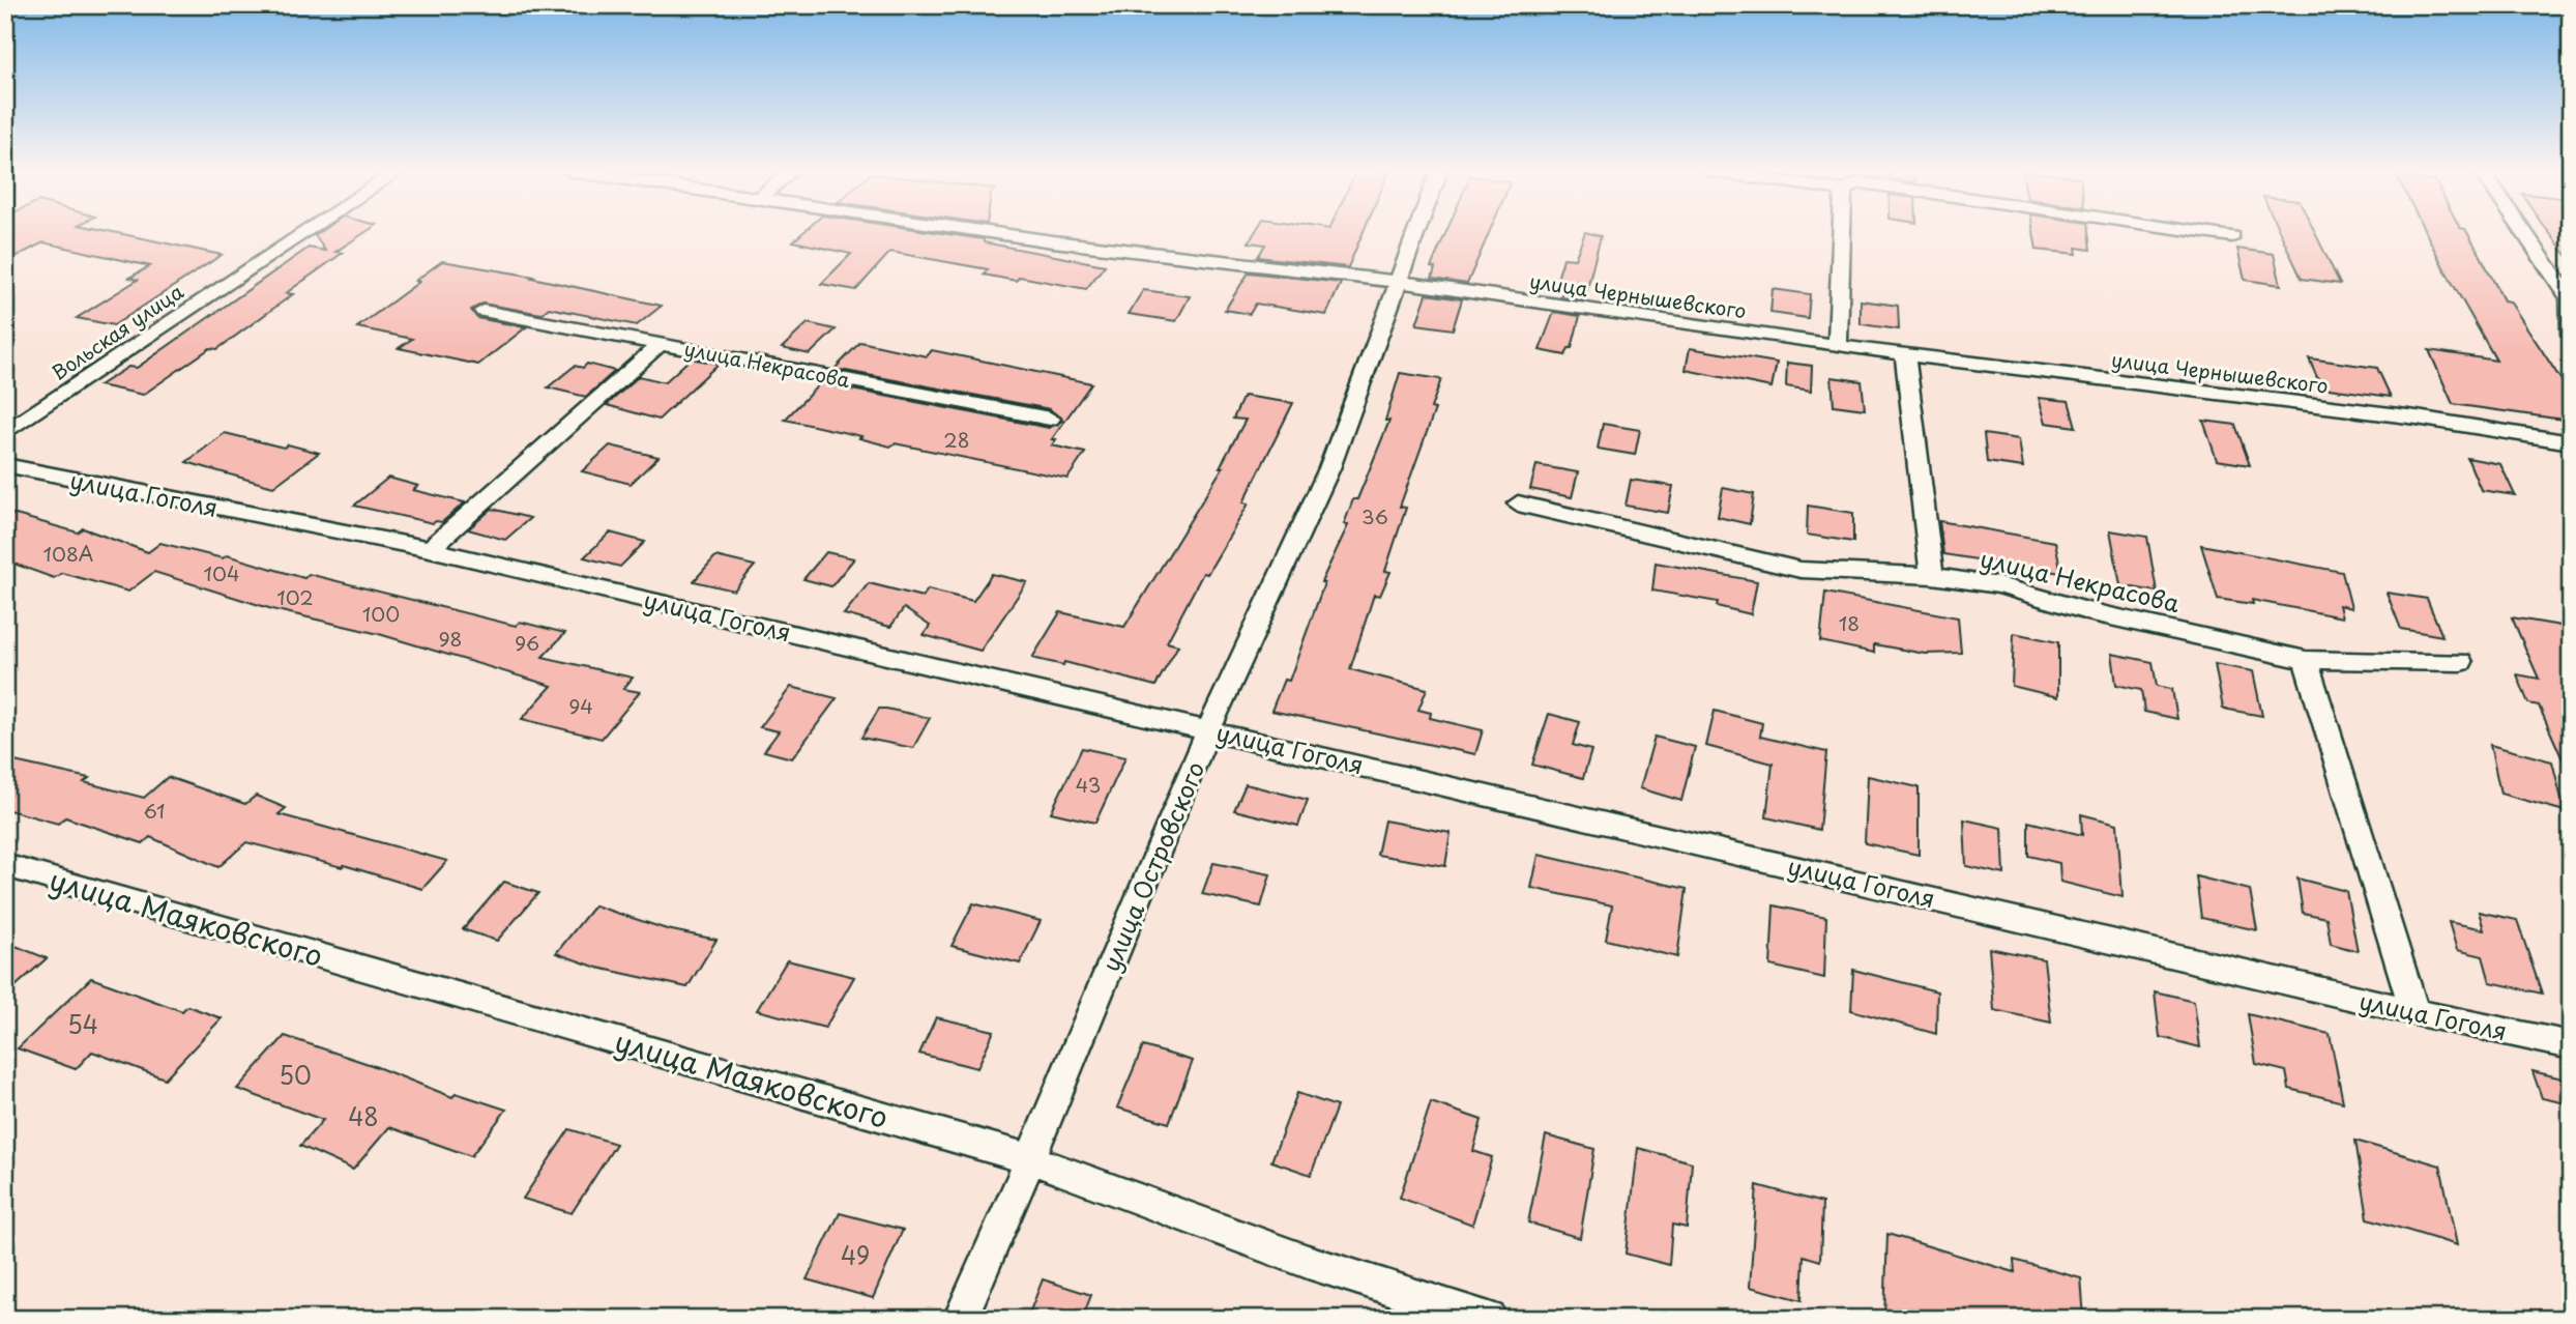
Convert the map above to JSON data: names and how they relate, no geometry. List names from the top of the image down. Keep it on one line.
{"streets":{"street":["улица Чернышевского","Вольская улица","улица Некрасова","улица Гоголя","улица Островского","улица Маяковского"]},"crossings":[["улица Чернышевского","улица Островского"],["улица Гоголя","улица Островского"],["улица Островского","улица Маяковского"]],"house_numbers":["28","36","108А","104","102","100","18","98","96","94","43","61","54","50","48","49"]}
